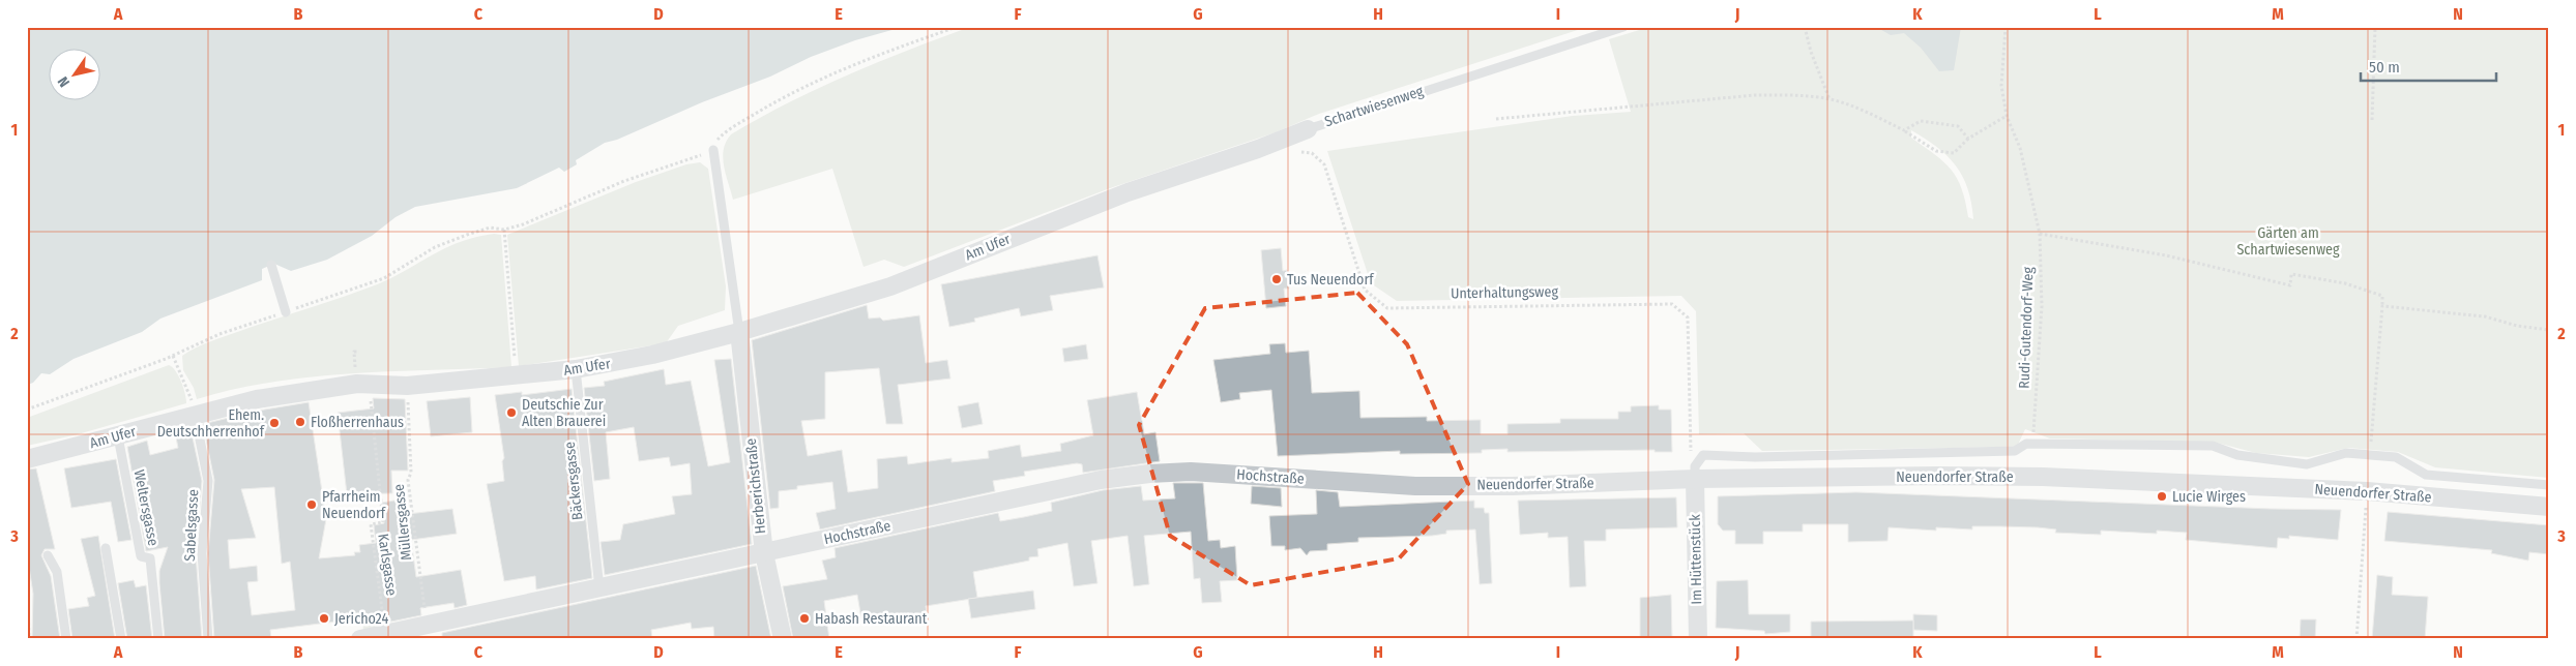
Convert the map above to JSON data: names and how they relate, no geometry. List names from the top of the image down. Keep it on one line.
{"streets":{"street":["Schartwiesenweg","Am Ufer","Hochstraße","Neuendorfer Straße","Herberichstraße","Im Hüttenstück"],"lane":["Bäckersgasse","Weltersgasse","Sabelsgasse"],"path":["Unterhaltungsweg","Rudi-Gutendorf-Weg","Müllersgasse","Karlsgasse"]},"crossings":[["Schartwiesenweg","Am Ufer"],["Am Ufer","Bäckersgasse"],["Am Ufer","Herberichstraße"],["Am Ufer","Weltersgasse"],["Am Ufer","Müllersgasse"],["Am Ufer","Sabelsgasse"],["Am Ufer","Karlsgasse"],["Unterhaltungsweg","Neuendorfer Straße"],["Unterhaltungsweg","Im Hüttenstück"],["Hochstraße","Neuendorfer Straße"],["Hochstraße","Bäckersgasse"],["Hochstraße","Herberichstraße"],["Hochstraße","Müllersgasse"],["Hochstraße","Karlsgasse"],["Neuendorfer Straße","Im Hüttenstück"]],"parks":["Gärten am Schartwiesenweg"],"places":["Tus Neuendorf","Deutschie Zur Alten Brauerei","Floßherrenhaus","Ehem. Deutschherrenhof","Lucie Wirges","Pfarrheim Neuendorf","Jericho24","Habash Restaurant"],"scale_bar":"50 m","north":"bottom left","grid":{"columns":["A","B","C","D","E","F","G","H","I","J","K","L","M","N"],"rows":["1","2","3"]}}
